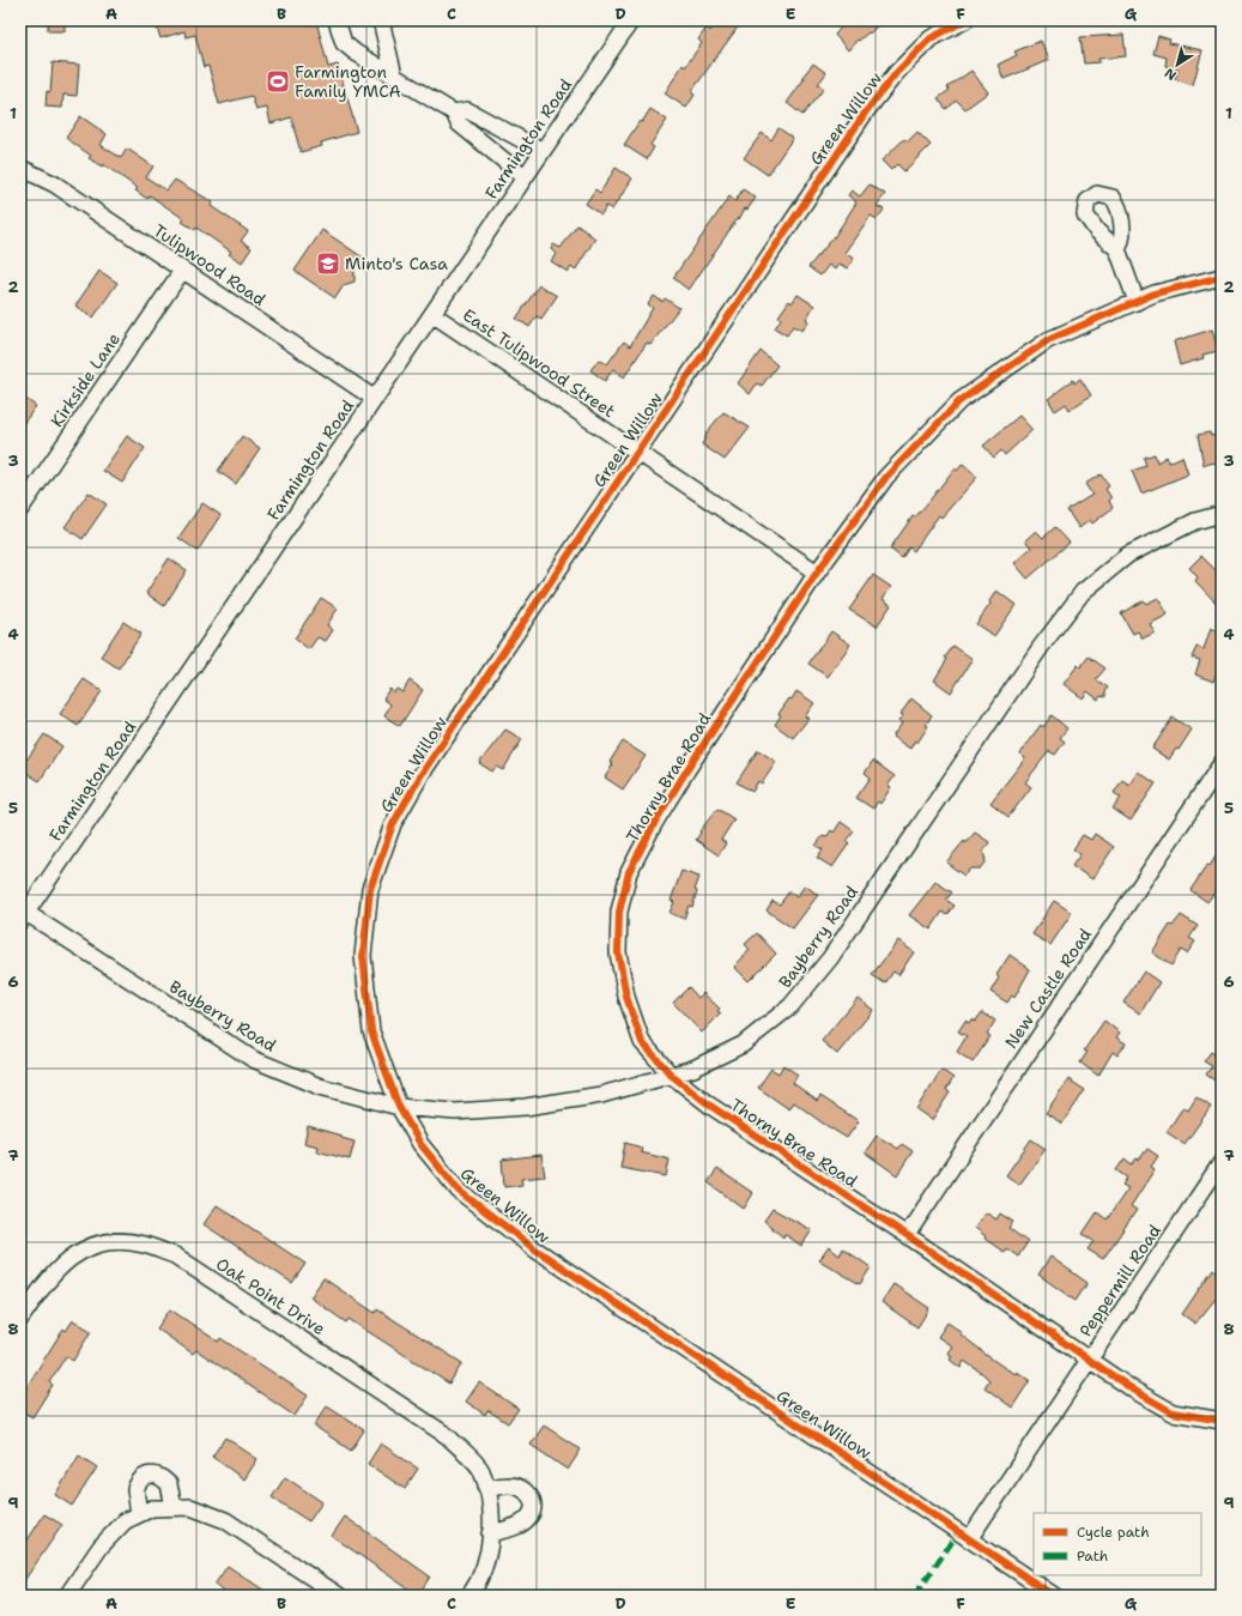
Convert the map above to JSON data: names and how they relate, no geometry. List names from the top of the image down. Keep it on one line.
{"streets":{"street":["Green Willow","Farmington Road","Tulipwood Road","East Tulipwood Street","Kirkside Lane","Thorny Brae Road","Bayberry Road","New Castle Road","Peppermill Road","Oak Point Drive"]},"crossings":[["Green Willow","East Tulipwood Street"],["Green Willow","Bayberry Road"],["Green Willow","Peppermill Road"],["Farmington Road","Tulipwood Road"],["Farmington Road","East Tulipwood Street"],["Farmington Road","Bayberry Road"],["Tulipwood Road","Kirkside Lane"],["East Tulipwood Street","Thorny Brae Road"],["Thorny Brae Road","Bayberry Road"],["Thorny Brae Road","New Castle Road"],["Thorny Brae Road","Peppermill Road"]],"places":{"sports":["Farmington Family YMCA"],"school or university":["Minto's Casa"]},"legend":["Cycle path","Path"],"north":"bottom left","grid":{"columns":["A","B","C","D","E","F","G"],"rows":["1","2","3","4","5","6","7","8","9"]}}
